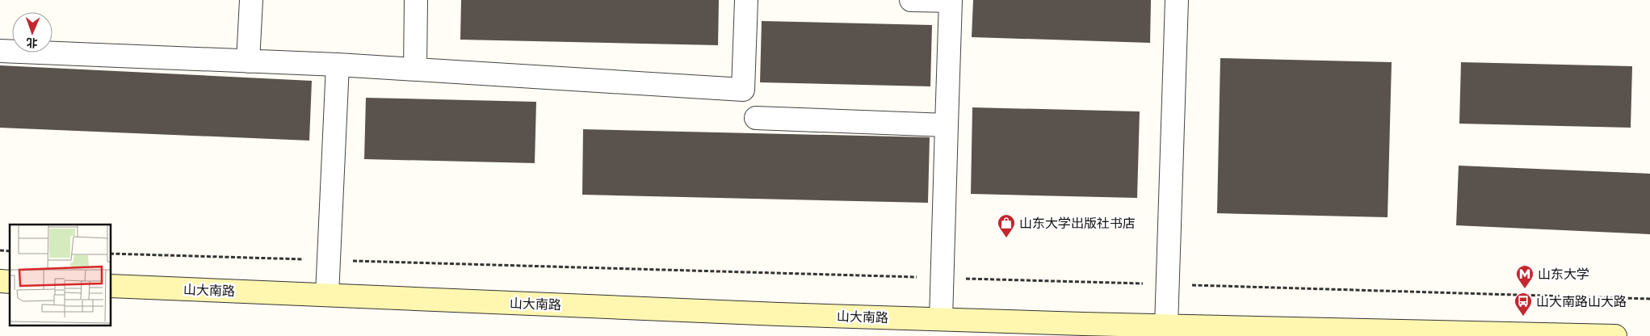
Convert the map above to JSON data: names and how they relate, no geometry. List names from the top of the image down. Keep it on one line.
{"streets":{"main road":["山大南路"]},"places":{"shop":["山东大学出版社书店"],"metro station":["山东大学"],"bus stop":["山大南路山大路"]},"north":"bottom"}
